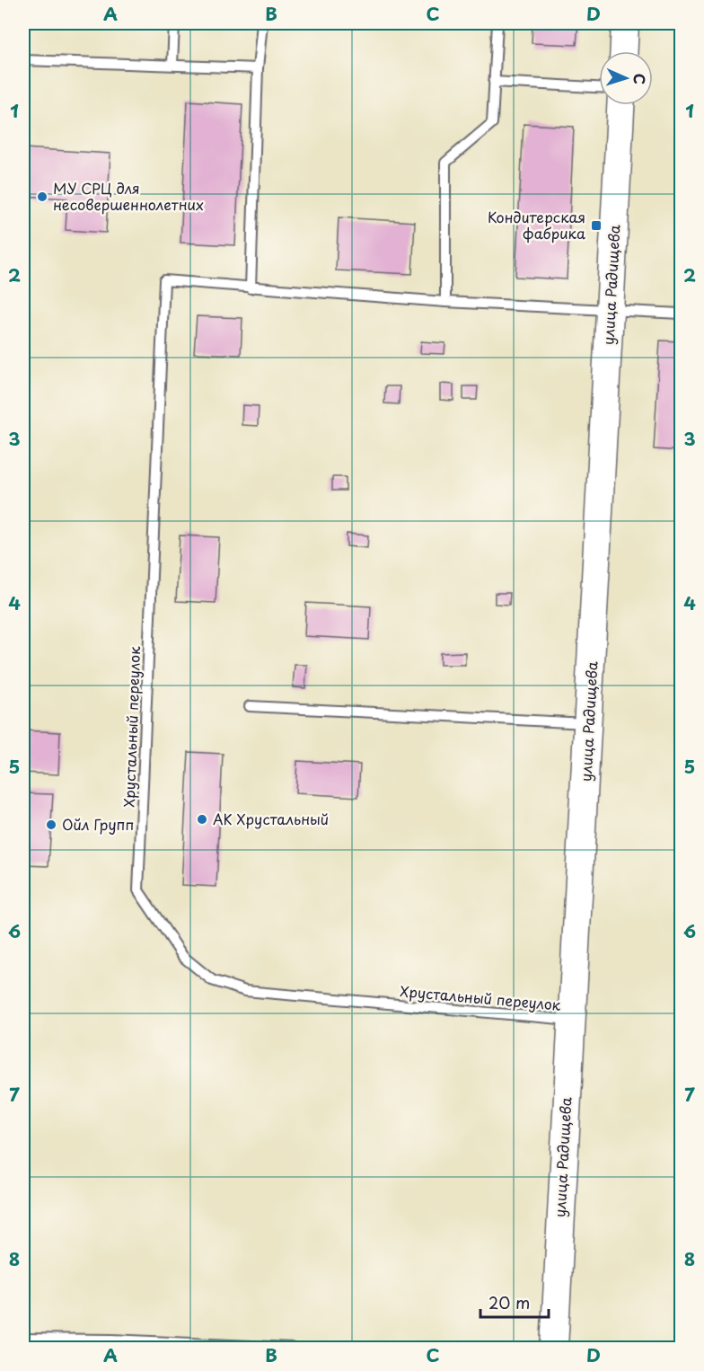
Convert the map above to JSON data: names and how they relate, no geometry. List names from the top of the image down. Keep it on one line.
{"streets":{"street":["улица Радищева"],"lane":["Хрустальный переулок"]},"crossings":[["улица Радищева","Хрустальный переулок"]],"places":{"other":["МУ СРЦ для несовершеннолетних","АК Хрустальный","Ойл Групп"],"transit":["Кондитерская фабрика"]},"scale_bar":"20 m","north":"right","grid":{"columns":["A","B","C","D"],"rows":["1","2","3","4","5","6","7","8"]}}
